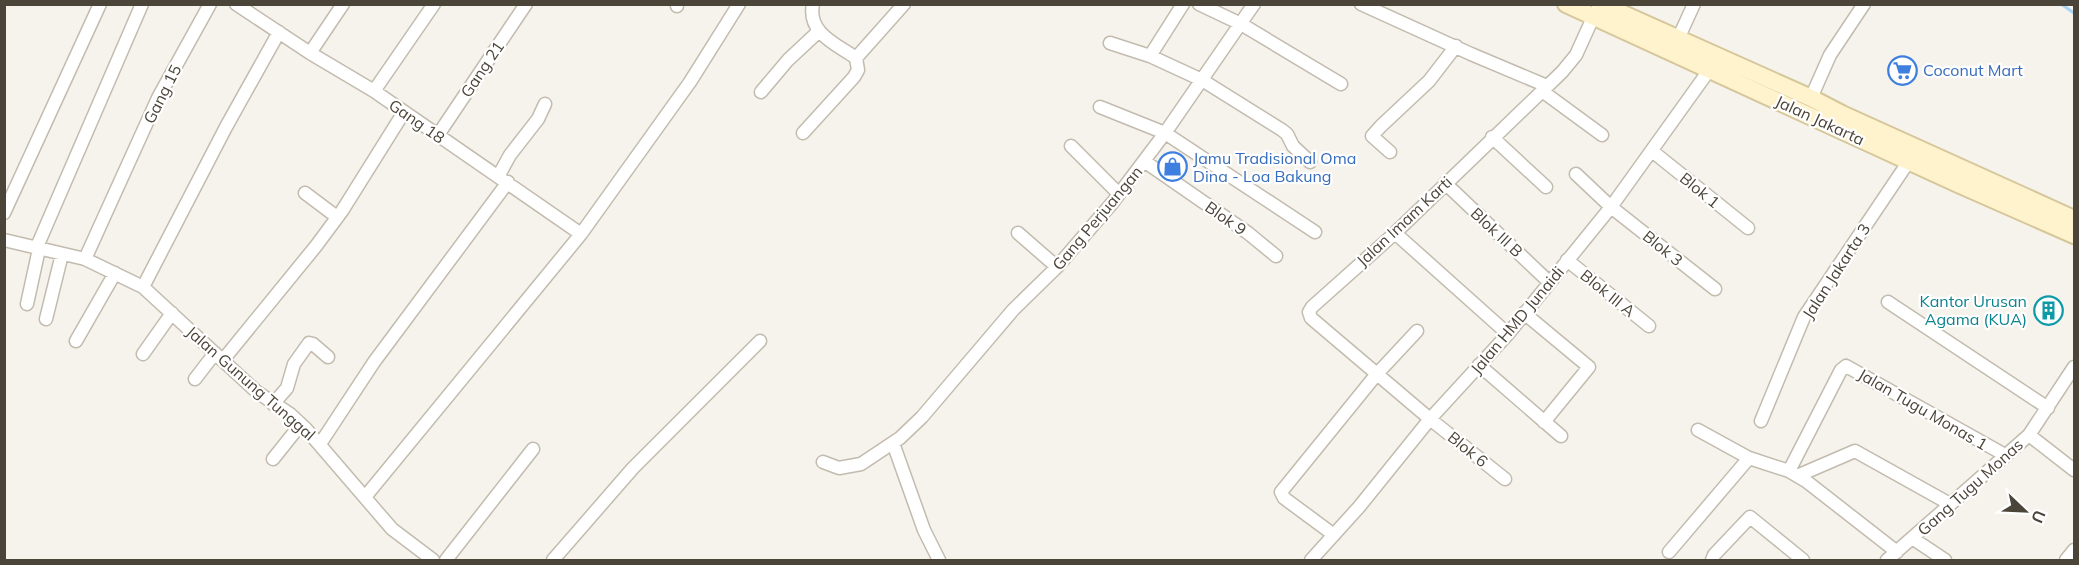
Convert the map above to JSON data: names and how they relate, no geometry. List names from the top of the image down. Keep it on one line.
{"streets":{"main road":["Jalan Jakarta"],"street":["Gang 21","Gang 15","Gang 18","Blok 1","Gang Perjuangan","Blok 9","Jalan Imam Karti","Blok III B","Blok 3","Jalan Jakarta 3","Blok III A","Jalan HMD Junaidi","Jalan Gunung Tunggal","Jalan Tugu Monas 1","Blok 6","Gang Tugu Monas"]},"crossings":[["Gang 21","Gang 18"],["Gang 15","Jalan Gunung Tunggal"],["Jalan Jakarta","Jalan Imam Karti"],["Jalan Jakarta","Jalan Jakarta 3"],["Jalan Jakarta","Jalan HMD Junaidi"],["Blok 1","Jalan HMD Junaidi"],["Gang Perjuangan","Blok 9"],["Jalan Imam Karti","Blok III B"],["Jalan Imam Karti","Jalan HMD Junaidi"],["Jalan Imam Karti","Blok 6"],["Blok III B","Jalan HMD Junaidi"],["Blok 3","Jalan HMD Junaidi"],["Blok III A","Jalan HMD Junaidi"],["Jalan HMD Junaidi","Blok 6"],["Jalan Tugu Monas 1","Gang Tugu Monas"]],"places":{"supermarket":["Coconut Mart"],"shop":["Jamu Tradisional Oma Dina - Loa Bakung"],"building":["Kantor Urusan Agama (KUA)"]},"north":"bottom right"}
